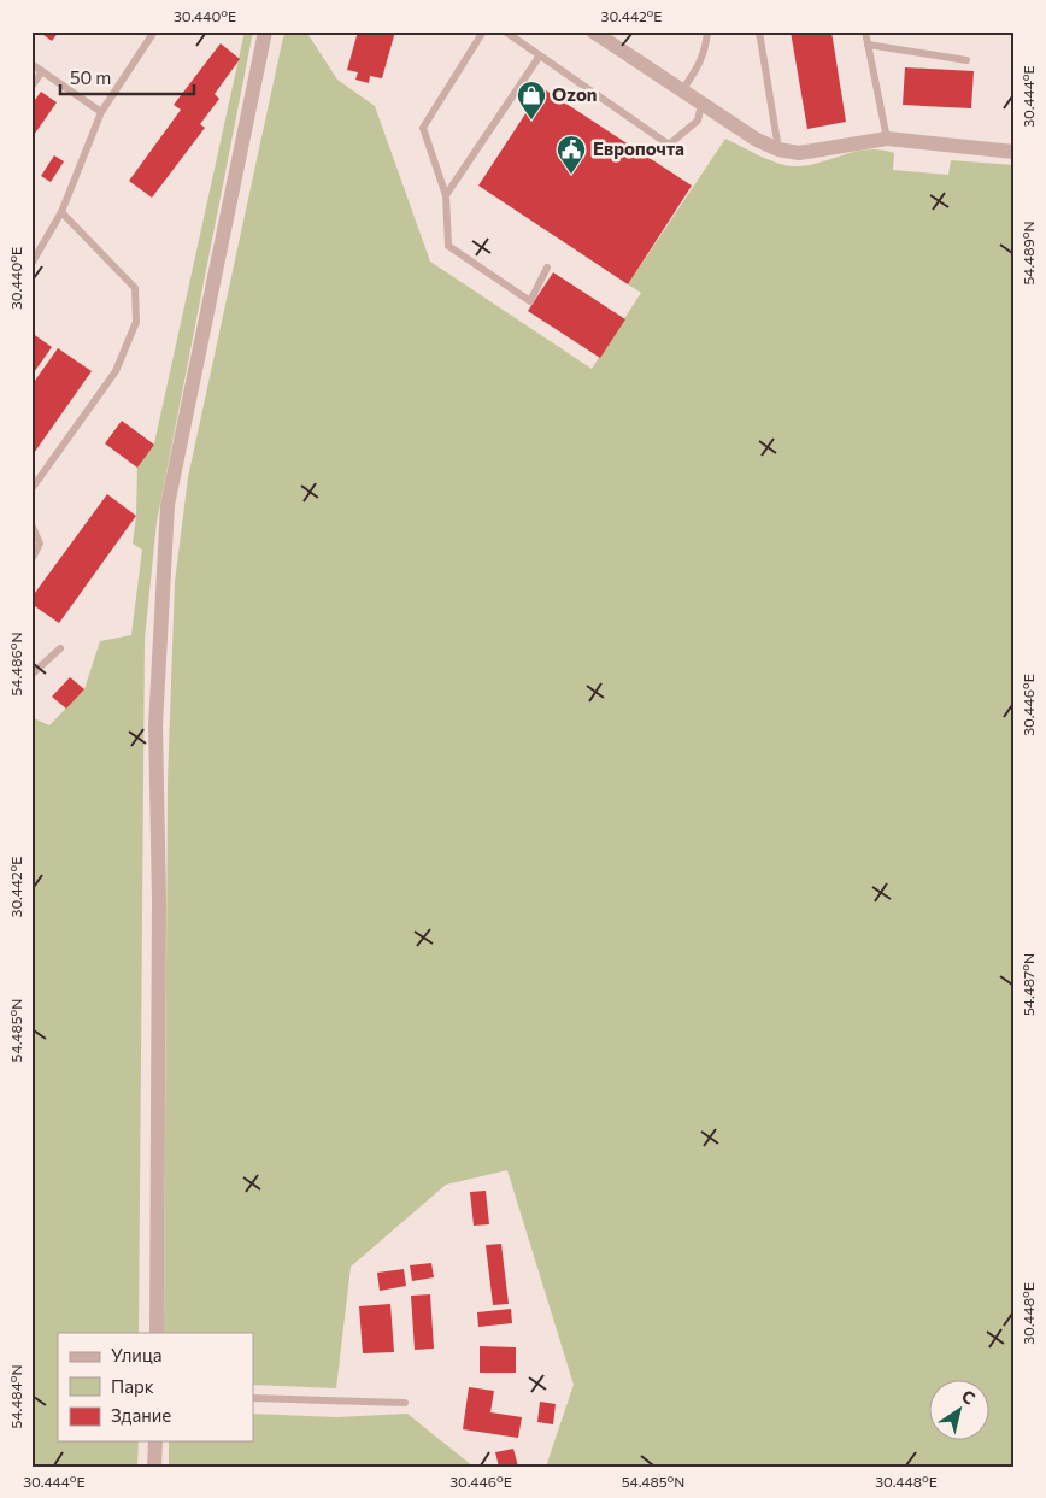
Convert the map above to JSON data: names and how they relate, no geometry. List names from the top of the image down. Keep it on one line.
{"places":{"shop":["Ozon"],"public building":["Европочта"]},"legend":["Улица","Парк","Здание"],"scale_bar":"50 m","north":"top right","coordinates":["30.440°E","30.442°E","30.444°E","54.489°N","54.486°N","30.446°E","54.487°N","54.485°N","30.448°E","54.484°N"]}
